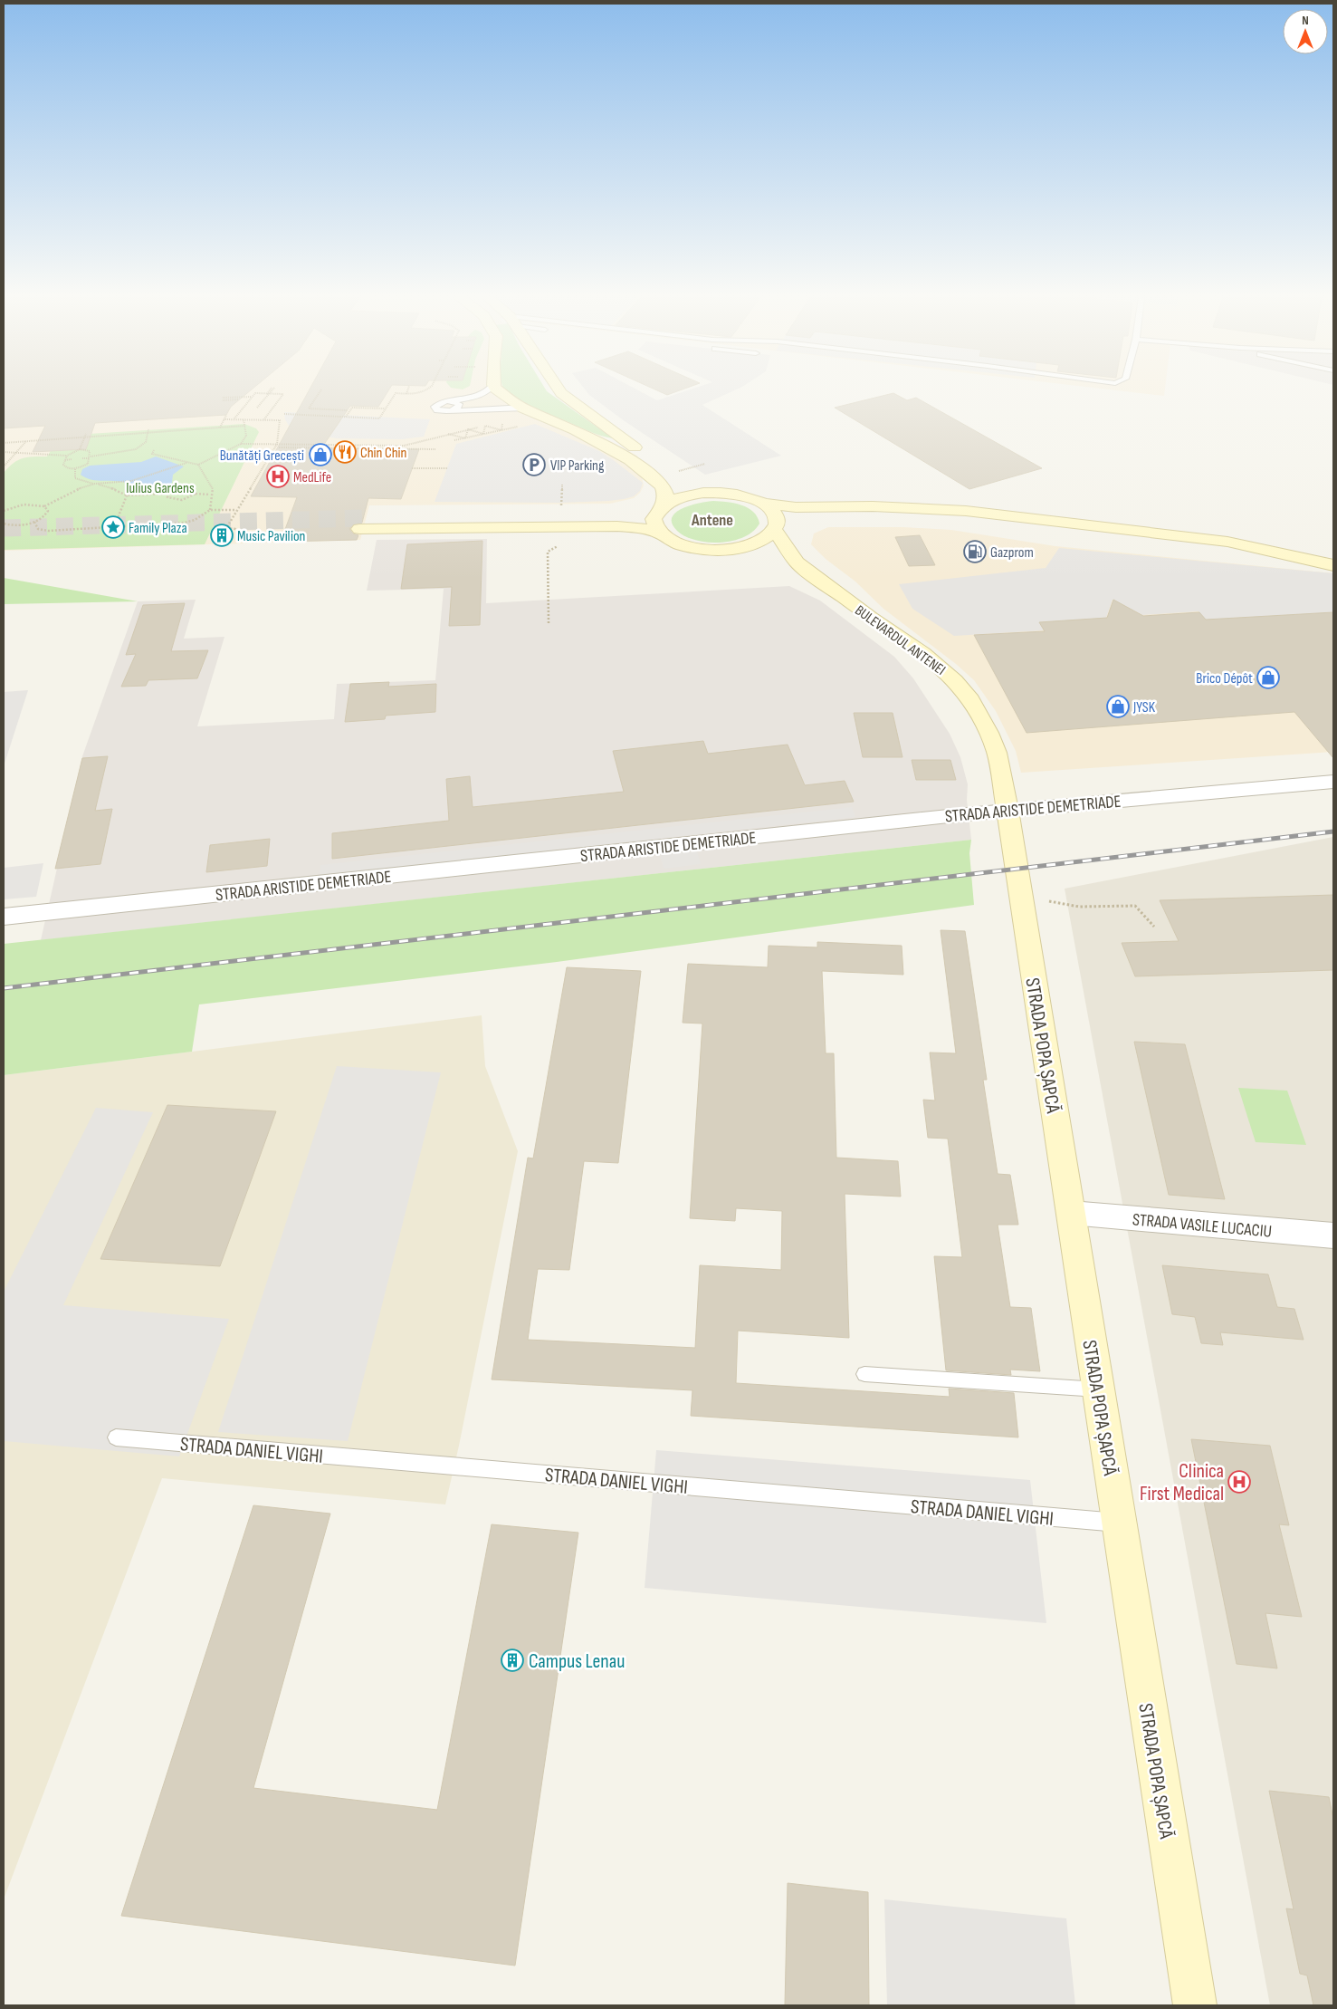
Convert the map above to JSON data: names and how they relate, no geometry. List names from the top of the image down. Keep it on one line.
{"streets":{"main road":["BULEVARDUL ANTENEI","STRADA POPA ȘAPCĂ"],"street":["STRADA ARISTIDE DEMETRIADE","STRADA VASILE LUCACIU"],"lane":["STRADA DANIEL VIGHI"]},"crossings":[["BULEVARDUL ANTENEI","STRADA ARISTIDE DEMETRIADE"],["BULEVARDUL ANTENEI","STRADA POPA ȘAPCĂ"],["STRADA ARISTIDE DEMETRIADE","STRADA POPA ȘAPCĂ"],["STRADA POPA ȘAPCĂ","STRADA VASILE LUCACIU"],["STRADA POPA ȘAPCĂ","STRADA DANIEL VIGHI"]],"districts":["Antene"],"parks":["Iulius Gardens"],"places":{"restaurant":["Chin Chin"],"shop":["Bunătăți Grecești","Brico Dépôt","JYSK"],"parking":["VIP Parking"],"hospital":["MedLife","Clinica First Medical"],"place":["Family Plaza"],"building":["Music Pavilion","Campus Lenau"],"fuel station":["Gazprom"]},"north":"top"}
